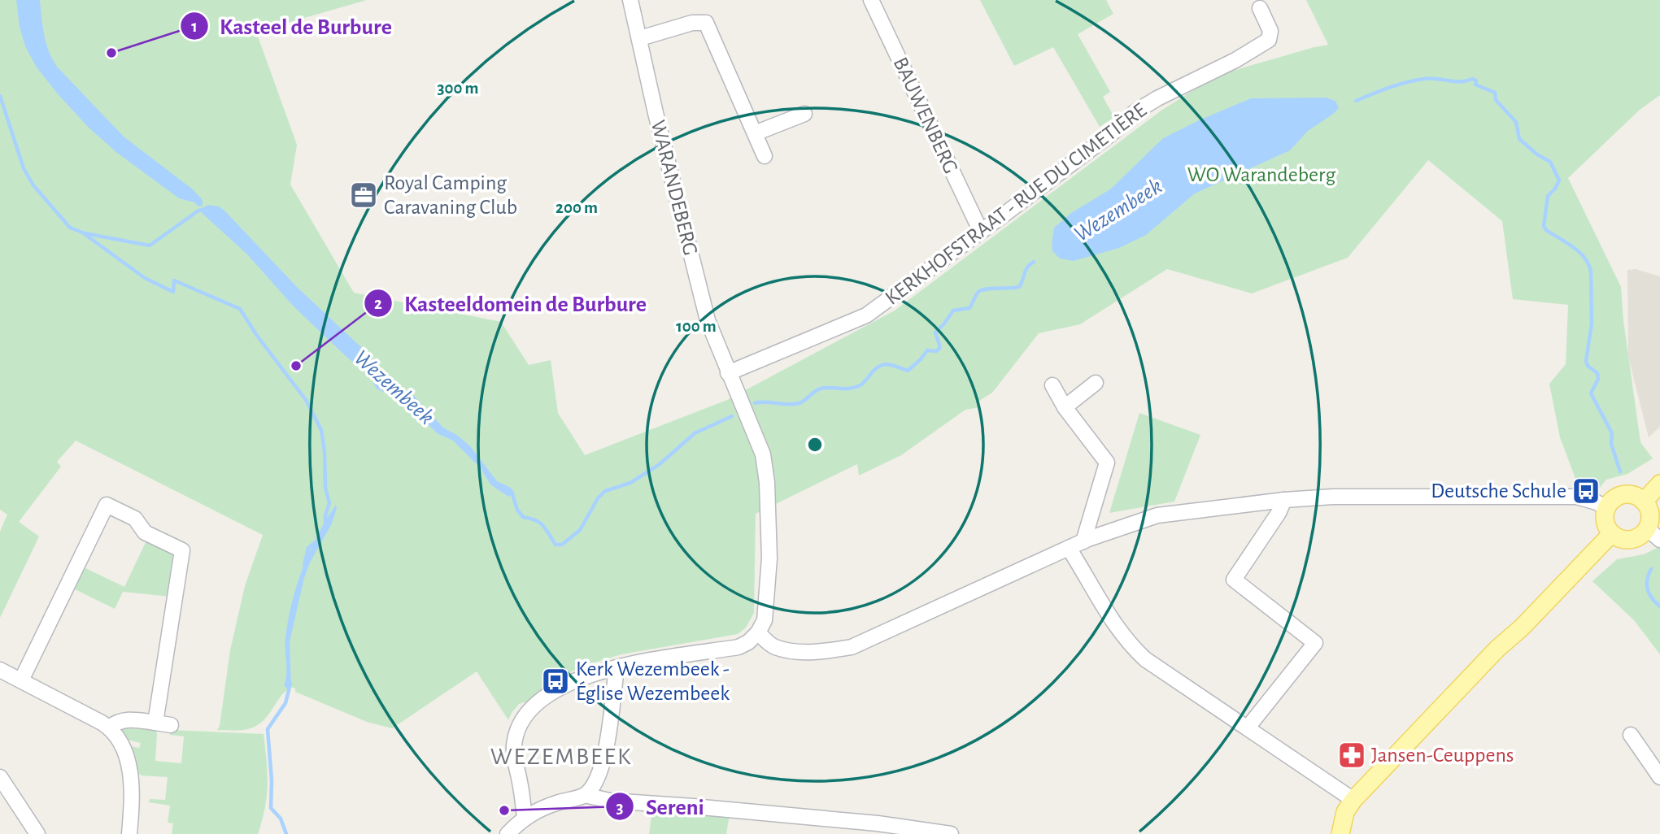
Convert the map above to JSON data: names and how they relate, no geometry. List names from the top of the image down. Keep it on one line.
{"streets":{"street":["BAUWENBERG","WARANDEBERG","KERKHOFSTRAAT - RUE DU CIMETIÈRE"]},"crossings":[["BAUWENBERG","KERKHOFSTRAAT - RUE DU CIMETIÈRE"],["WARANDEBERG","KERKHOFSTRAAT - RUE DU CIMETIÈRE"]],"districts":["WEZEMBEEK"],"water":["Wezembeek"],"parks":["WO Warandeberg"],"places":{"other":["Kasteel de Burbure","Kasteeldomein de Burbure","Sereni"],"office":["Royal Camping Caravaning Club"],"bus stop":["Deutsche Schule","Kerk Wezembeek - Église Wezembeek"],"pharmacy":["Jansen-Ceuppens"]},"rings":["300 m","200 m","100 m"]}
